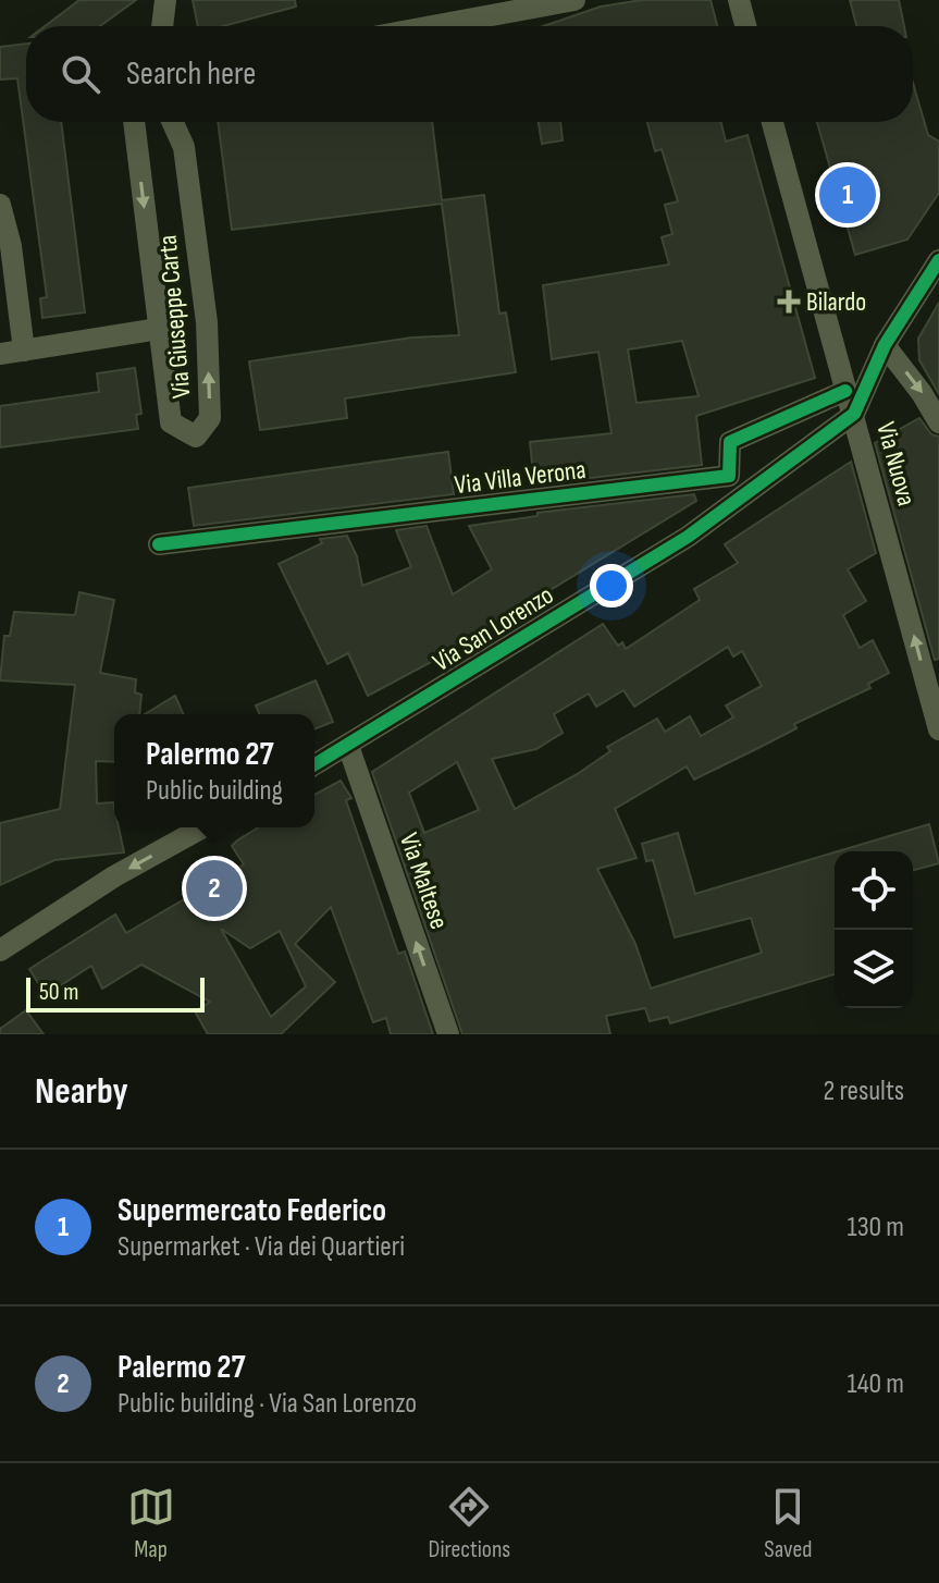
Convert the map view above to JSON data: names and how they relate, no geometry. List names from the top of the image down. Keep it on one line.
{"streets":{"street":["Via Giuseppe Carta","Via Nuova","Via Villa Verona","Via San Lorenzo","Via Maltese"]},"crossings":[["Via Nuova","Via San Lorenzo"],["Via San Lorenzo","Via Maltese"]],"one_way":["Via Nuova","Via Maltese"],"places":{"health":["Bilardo"]},"scale_bar":"50 m","page":{"search":"Search here","pins":["1","2"],"popup":["Palermo 27","Public building"],"scale":"50 m","heading":["Nearby","2 results"],"list":[{"mark":"1","name":"Supermercato Federico","note":"Supermarket · Via dei Quartieri","value":"130 m"},{"mark":"2","name":"Palermo 27","note":"Public building · Via San Lorenzo","value":"140 m"}],"nav":["Map","Directions","Saved"]}}
